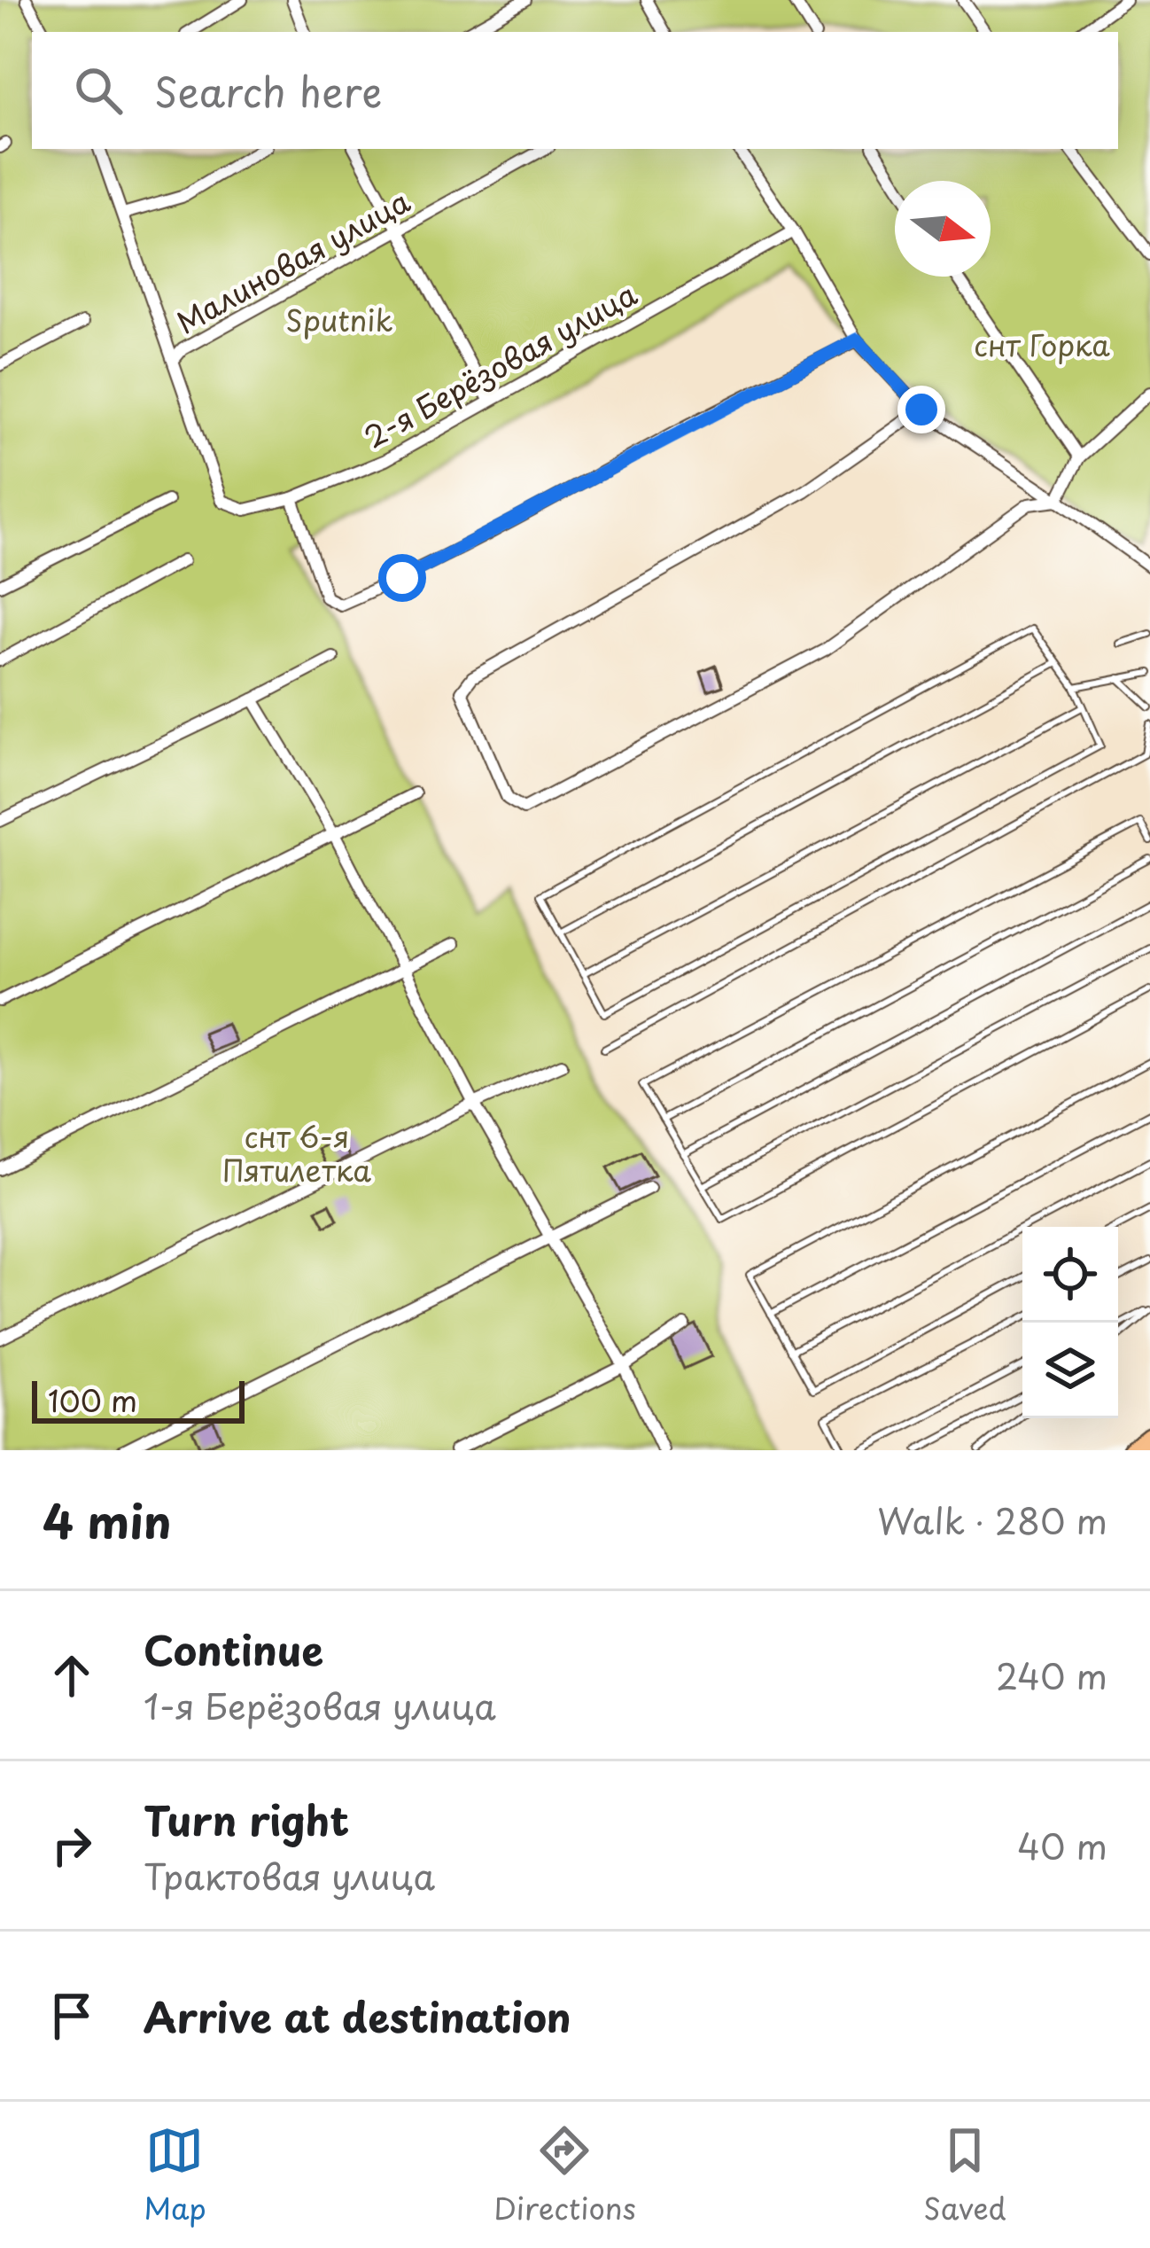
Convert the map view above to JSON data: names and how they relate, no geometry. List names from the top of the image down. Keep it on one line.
{"streets":{"street":["Малиновая улица","2-я Берёзовая улица"]},"crossings":[["Малиновая улица","2-я Берёзовая улица"]],"parks":["Sputnik","снт Горка","снт 6-я Пятилетка"],"scale_bar":"100 m","north":"right","page":{"search":"Search here","scale":"100 m","heading":["4 min","Walk · 280 m"],"list":[["Continue","1-я Берёзовая улица","240 m"],["Turn right","Трактовая улица","40 m"],"Arrive at destination"],"nav":["Map","Directions","Saved"]}}
